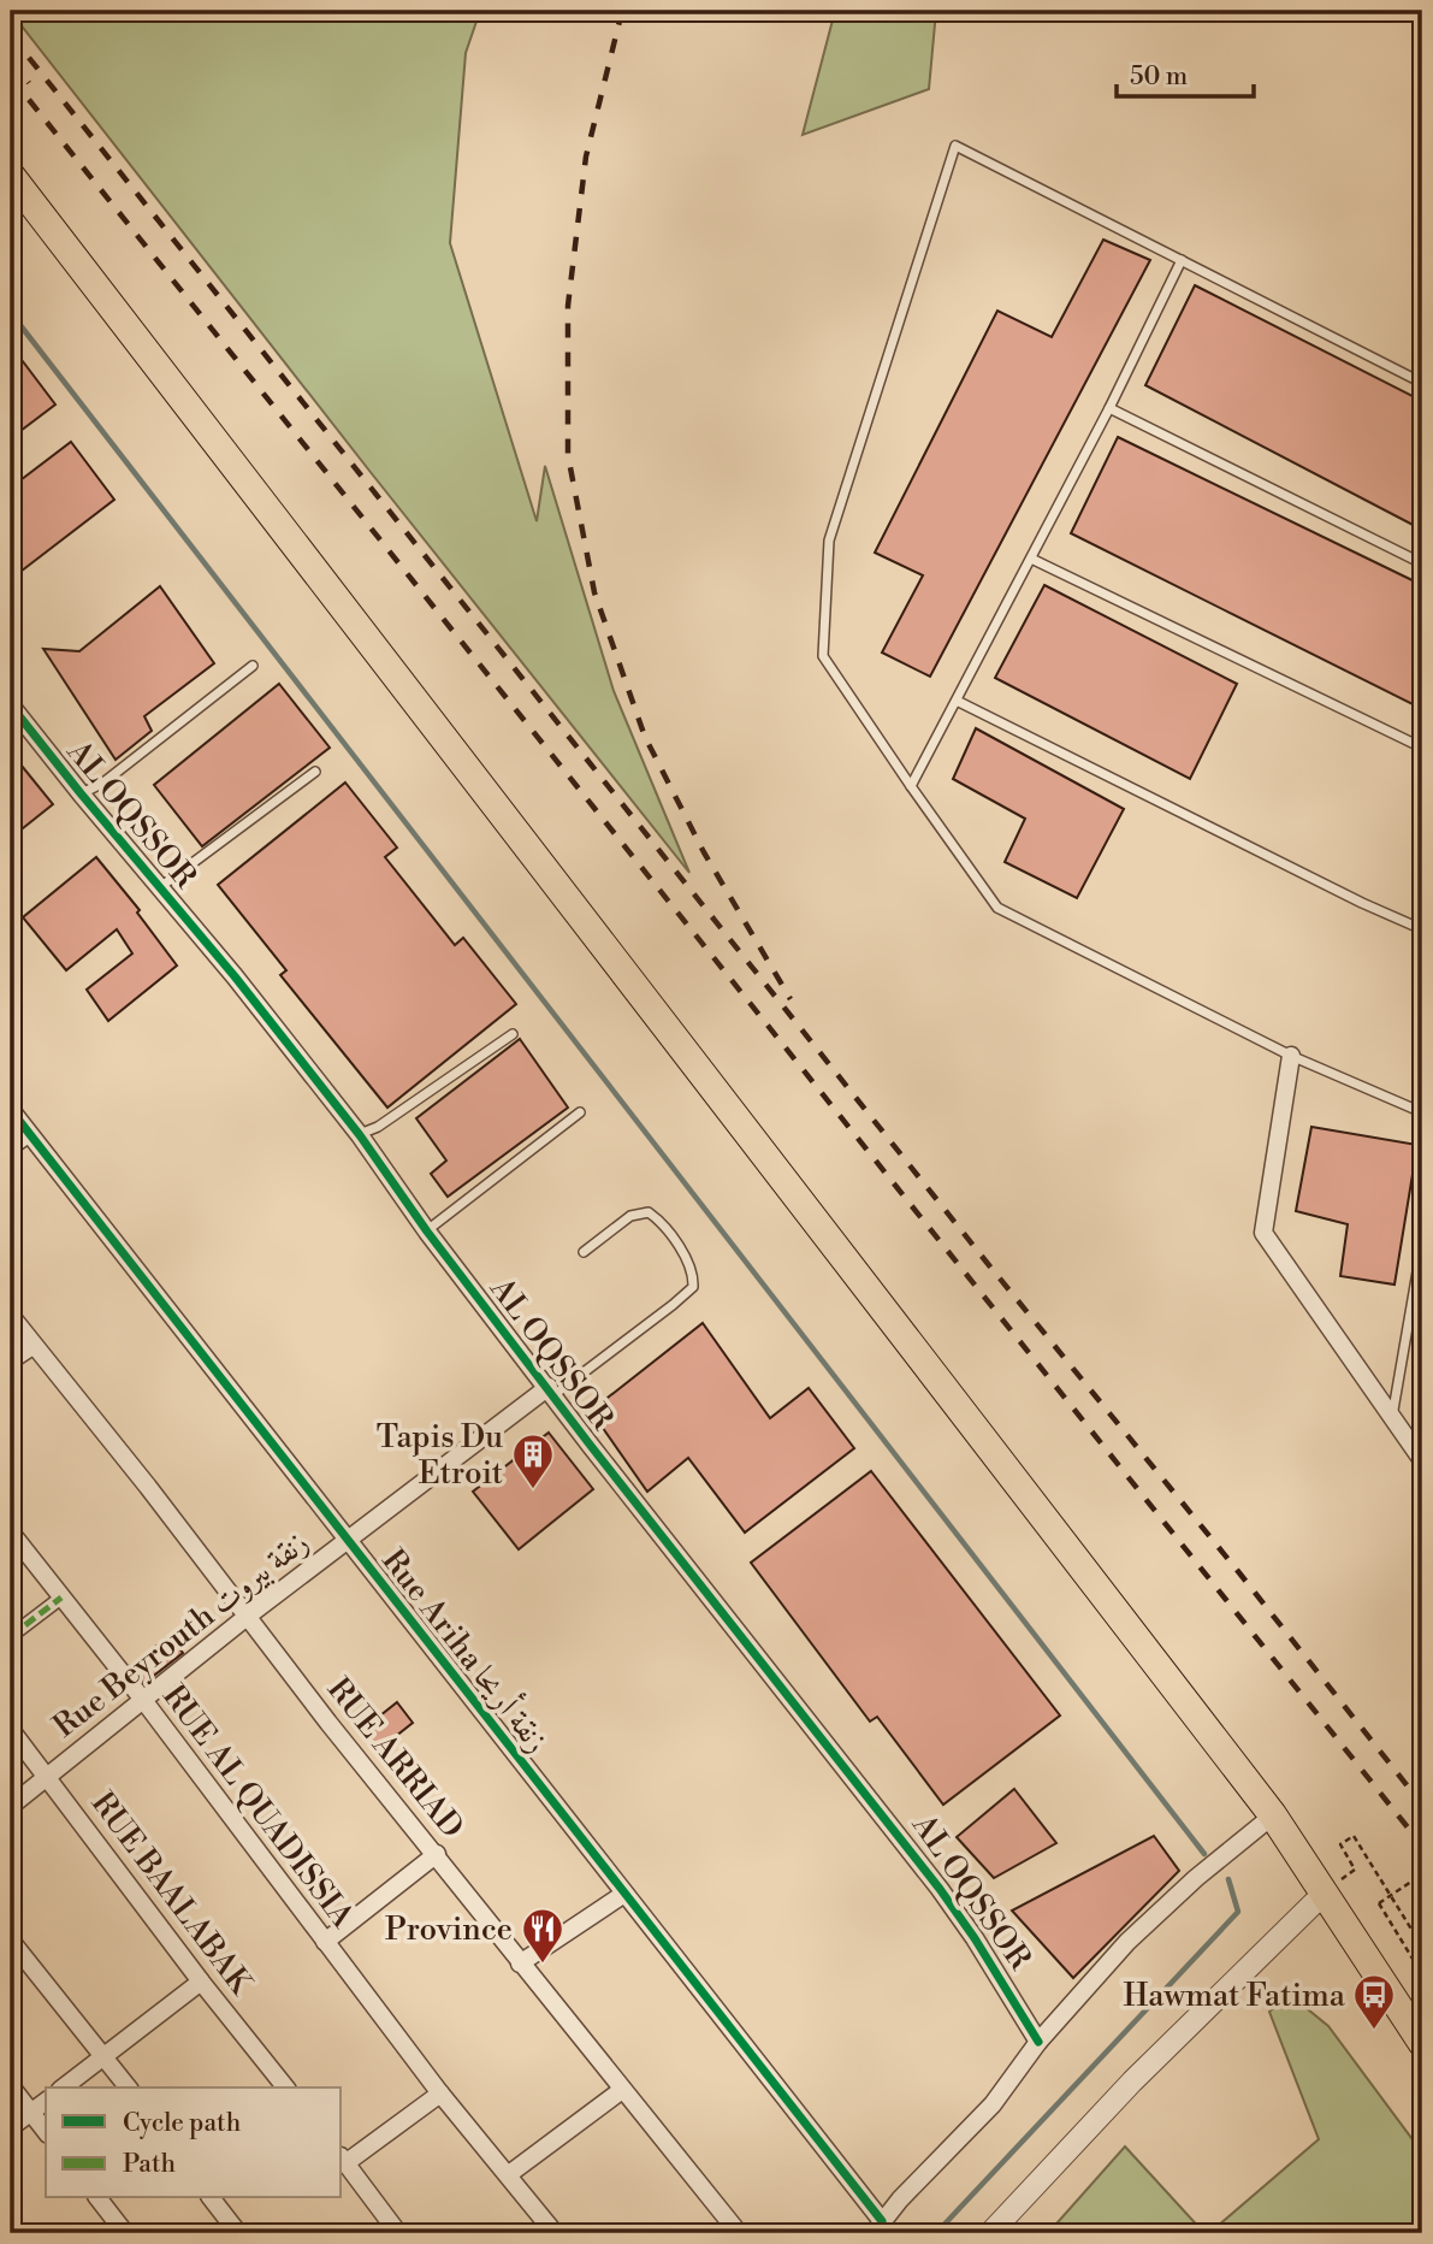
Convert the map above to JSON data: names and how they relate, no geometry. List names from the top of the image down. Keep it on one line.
{"streets":{"street":["AL OQSSOR","Rue Beyrouth زنقة بيروت","Rue Ariha زنقة أريحا","RUE ARRIAD","RUE AL QUADISSIA","RUE BAALABAK"]},"crossings":[["AL OQSSOR","Rue Beyrouth زنقة بيروت"],["Rue Beyrouth زنقة بيروت","Rue Ariha زنقة أريحا"],["Rue Beyrouth زنقة بيروت","RUE ARRIAD"],["Rue Beyrouth زنقة بيروت","RUE AL QUADISSIA"],["Rue Beyrouth زنقة بيروت","RUE BAALABAK"]],"places":{"building":["Tapis Du Etroit"],"restaurant":["Province"],"bus stop":["Hawmat Fatima"]},"legend":["Cycle path","Path"],"scale_bar":"50 m"}
